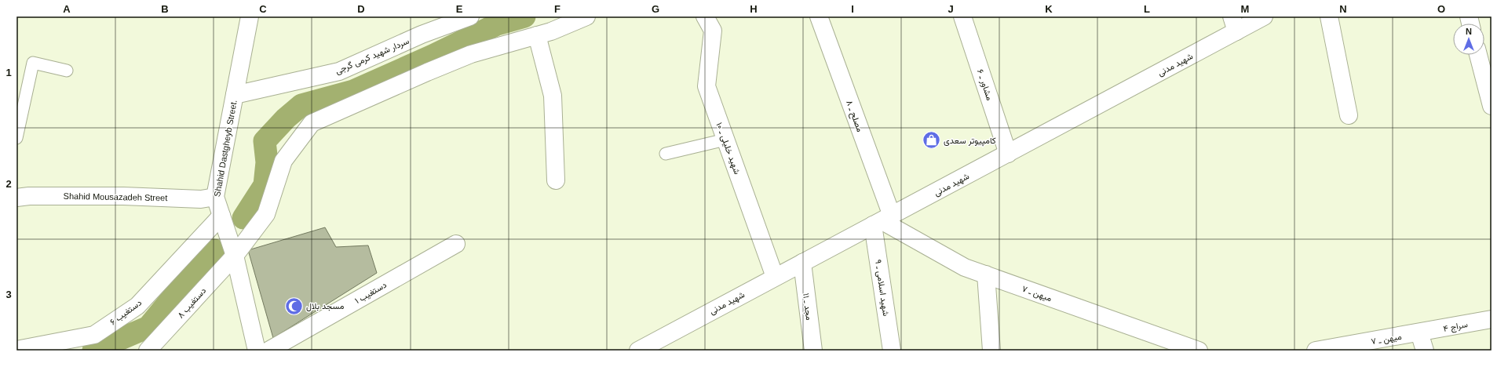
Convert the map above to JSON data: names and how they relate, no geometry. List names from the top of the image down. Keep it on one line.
{"streets":{"street":["سردار شهید کرمی گرجی","شهید مدنی","مشاور ـ ۶","مصلح ـ ۸","Shahid Dastgheyb Street.","شهید خلیلی ـ ۱۰","Shahid Mousazadeh Street","شهید اسلامی ـ ۹","دستغیب ۱","میهن ـ ۷","دستغیب ۸","مجد ـ ۱۱","دستغیب ۶","سراج ۴"]},"crossings":[["سردار شهید کرمی گرجی","Shahid Dastgheyb Street."],["شهید مدنی","مشاور ـ ۶"],["شهید مدنی","مصلح ـ ۸"],["شهید مدنی","شهید خلیلی ـ ۱۰"],["شهید مدنی","شهید اسلامی ـ ۹"],["شهید مدنی","میهن ـ ۷"],["شهید مدنی","مجد ـ ۱۱"],["مصلح ـ ۸","شهید اسلامی ـ ۹"],["مصلح ـ ۸","میهن ـ ۷"],["Shahid Dastgheyb Street.","Shahid Mousazadeh Street"],["Shahid Dastgheyb Street.","دستغیب ۸"],["Shahid Dastgheyb Street.","دستغیب ۶"],["شهید اسلامی ـ ۹","میهن ـ ۷"],["میهن ـ ۷","سراج ۴"]],"places":{"shop":["کامپیوتر سعدی"],"mosque":["مسجد بلال"]},"north":"top","grid":{"columns":["A","B","C","D","E","F","G","H","I","J","K","L","M","N","O"],"rows":["1","2","3"]}}
